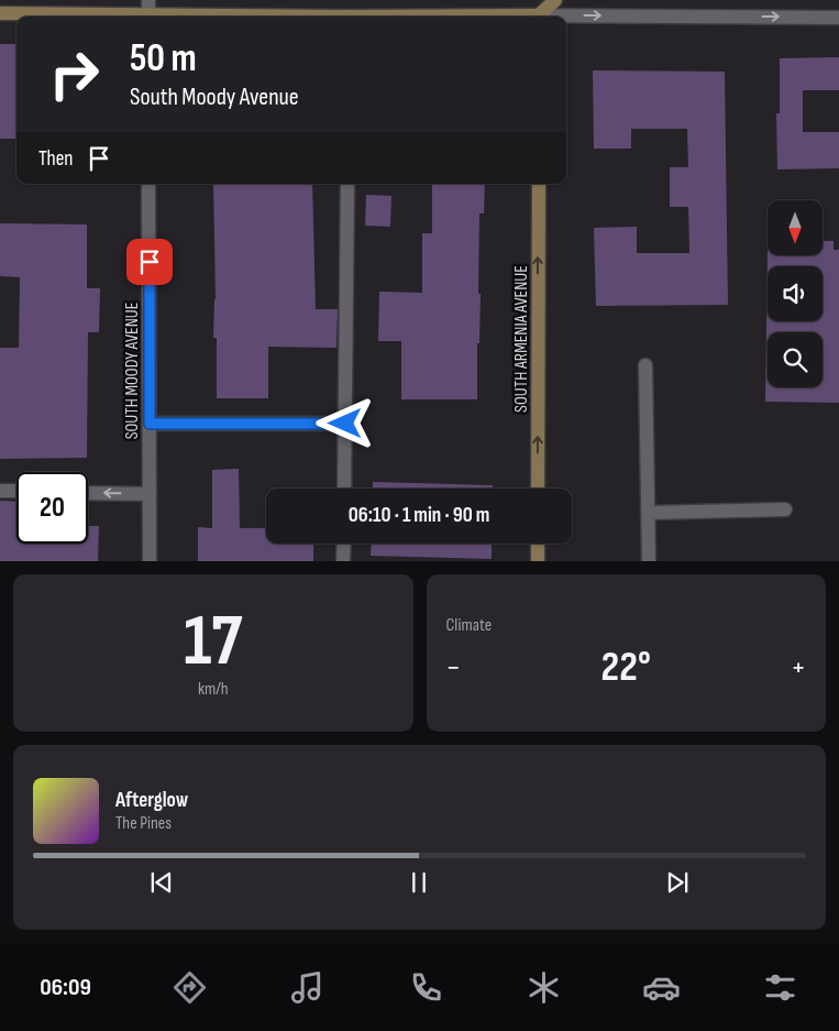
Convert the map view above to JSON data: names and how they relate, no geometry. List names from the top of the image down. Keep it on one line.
{"streets":{"main road":["SOUTH ARMENIA AVENUE"],"street":["SOUTH MOODY AVENUE"]},"one_way":["SOUTH ARMENIA AVENUE"],"north":"bottom","page":{"turn":["50 m","South Moody Avenue"],"then":"Then","limit":"20","trip":"06:10 · 1 min · 90 m","tile":[["17","km/h"],"Climate"],"heat":["−","22°","+"],"song":["Afterglow","The Pines"],"tabs":"06:09"}}
